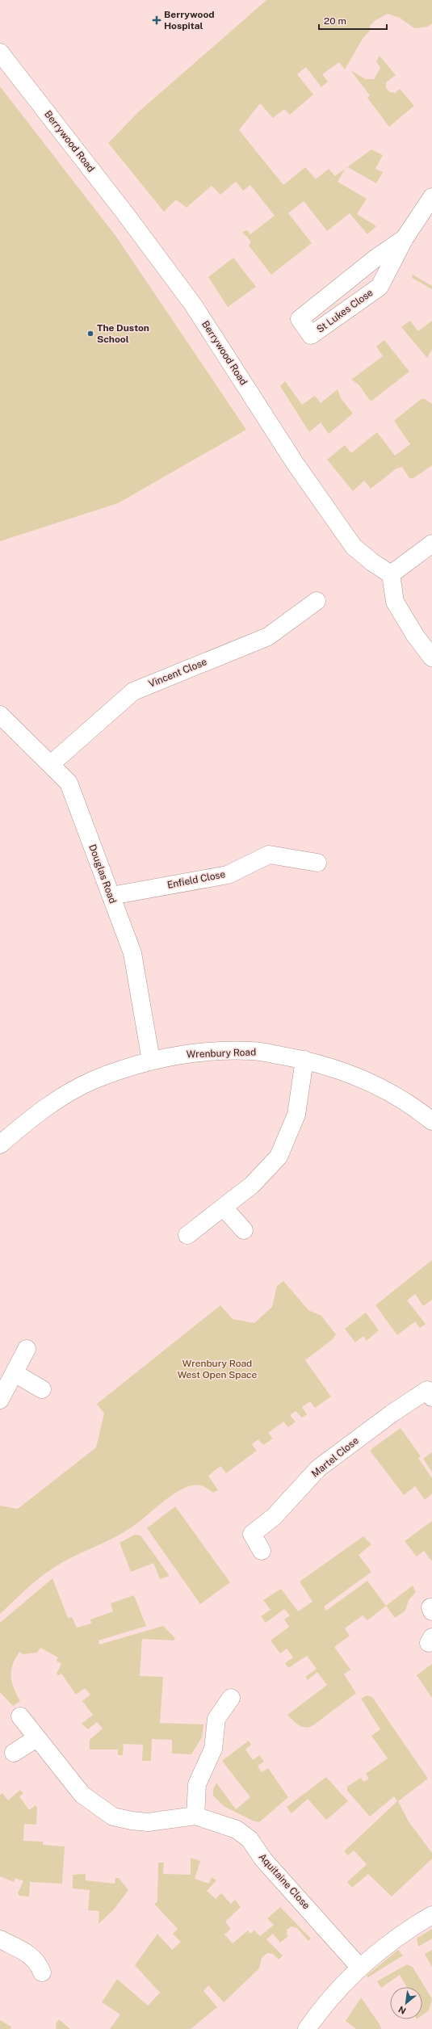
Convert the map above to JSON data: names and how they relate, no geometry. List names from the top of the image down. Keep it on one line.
{"streets":{"street":["Berrywood Road","St Lukes Close","Vincent Close","Douglas Road","Enfield Close","Wrenbury Road","Martel Close","Aquitaine Close"]},"crossings":[["Vincent Close","Douglas Road"],["Douglas Road","Enfield Close"],["Douglas Road","Wrenbury Road"]],"parks":["Wrenbury Road West Open Space"],"places":{"health":["Berrywood Hospital"],"other":["The Duston School"]},"scale_bar":"20 m","north":"bottom left"}
